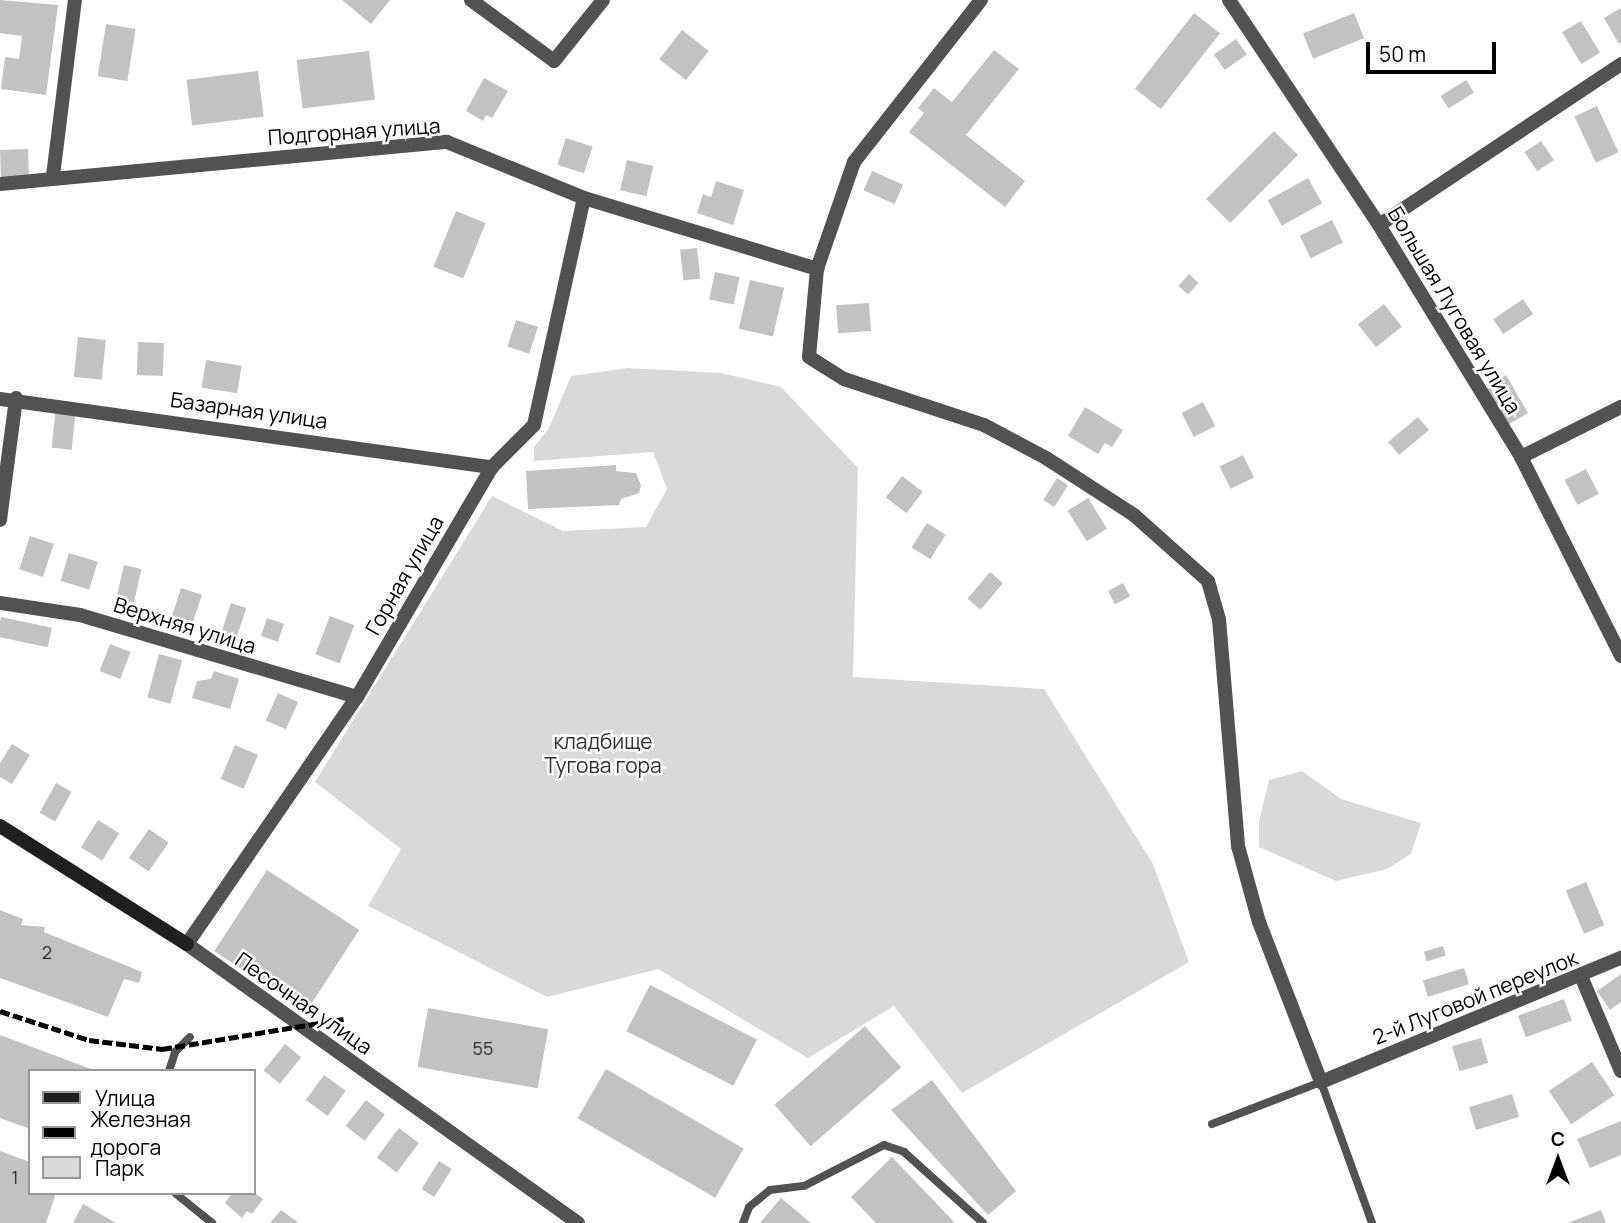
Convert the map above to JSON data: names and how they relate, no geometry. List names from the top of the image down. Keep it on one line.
{"streets":{"street":["Подгорная улица","Большая Луговая улица","Базарная улица","Горная улица","Верхняя улица","2-й Луговой переулок","Песочная улица"]},"crossings":[["Подгорная улица","Горная улица"],["Базарная улица","Горная улица"],["Горная улица","Верхняя улица"],["Горная улица","Песочная улица"]],"parks":["кладбище Тугова гора"],"house_numbers":["2","55","1"],"legend":["Улица","Железная дорога","Парк"],"scale_bar":"50 m","north":"top"}
